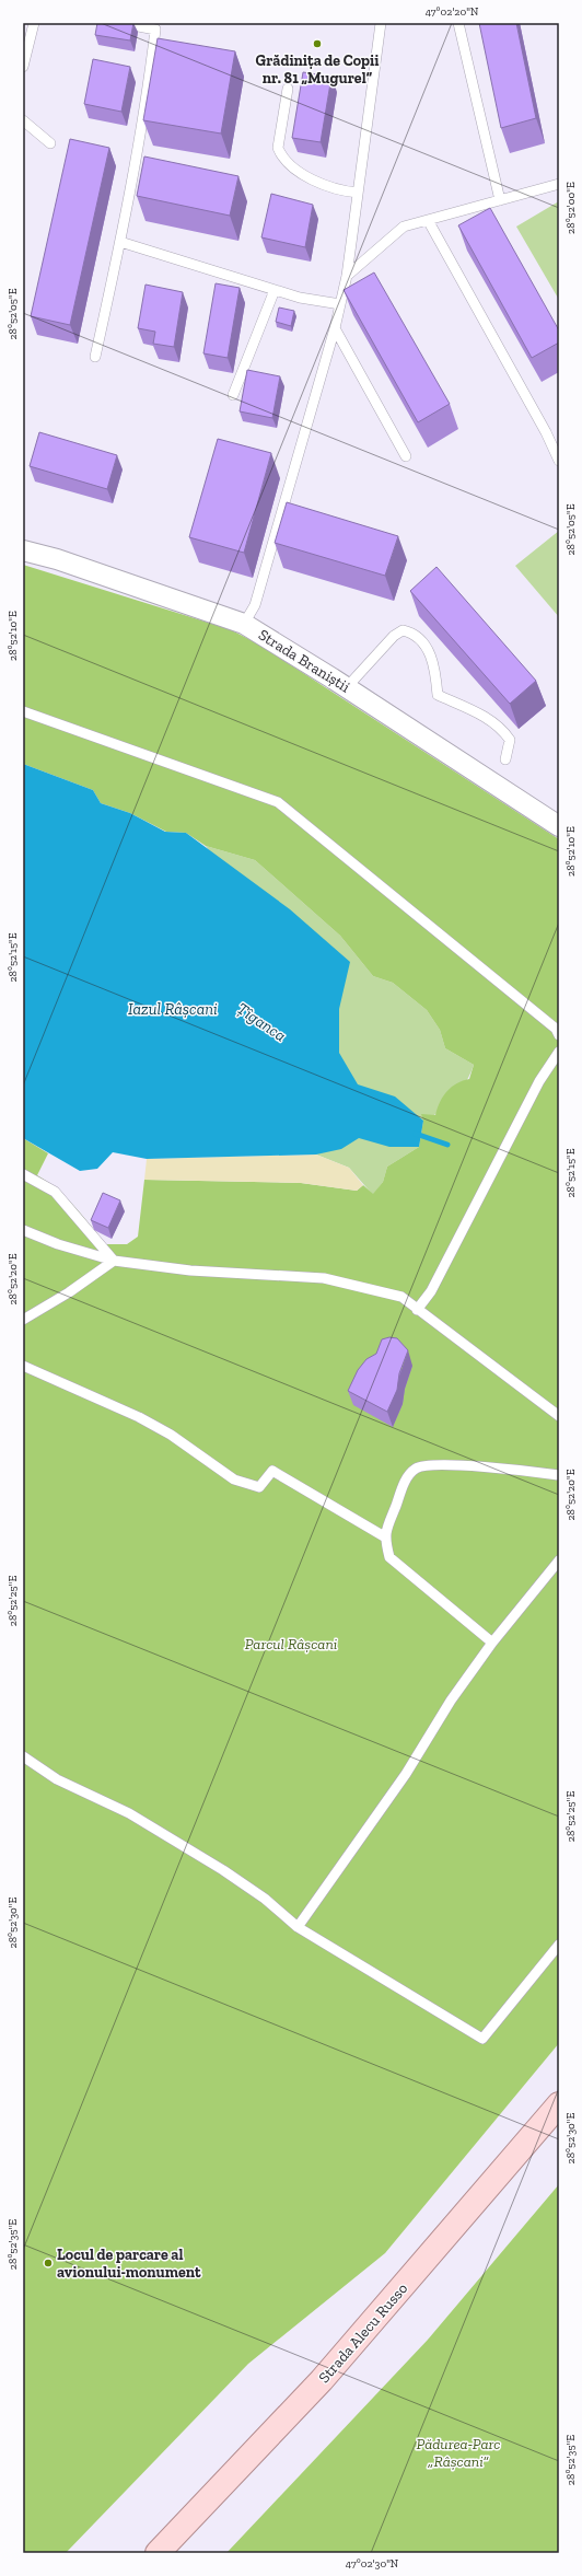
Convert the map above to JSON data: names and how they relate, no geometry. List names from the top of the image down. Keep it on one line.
{"streets":{"main road":["Strada Alecu Russo"],"street":["Strada Braniștii"]},"water":["Iazul Râșcani","Țîganca"],"parks":["Parcul Râșcani","Pădurea-Parc „Râșcani”"],"places":["Grădinița de Copii nr. 81 „Mugurel“","Locul de parcare al avionului-monument"],"coordinates":["47°02'20\"N","28°52'00\"E","28°52'05\"E","28°52'10\"E","28°52'15\"E","28°52'20\"E","28°52'25\"E","28°52'30\"E","28°52'35\"E","47°02'30\"N"]}
